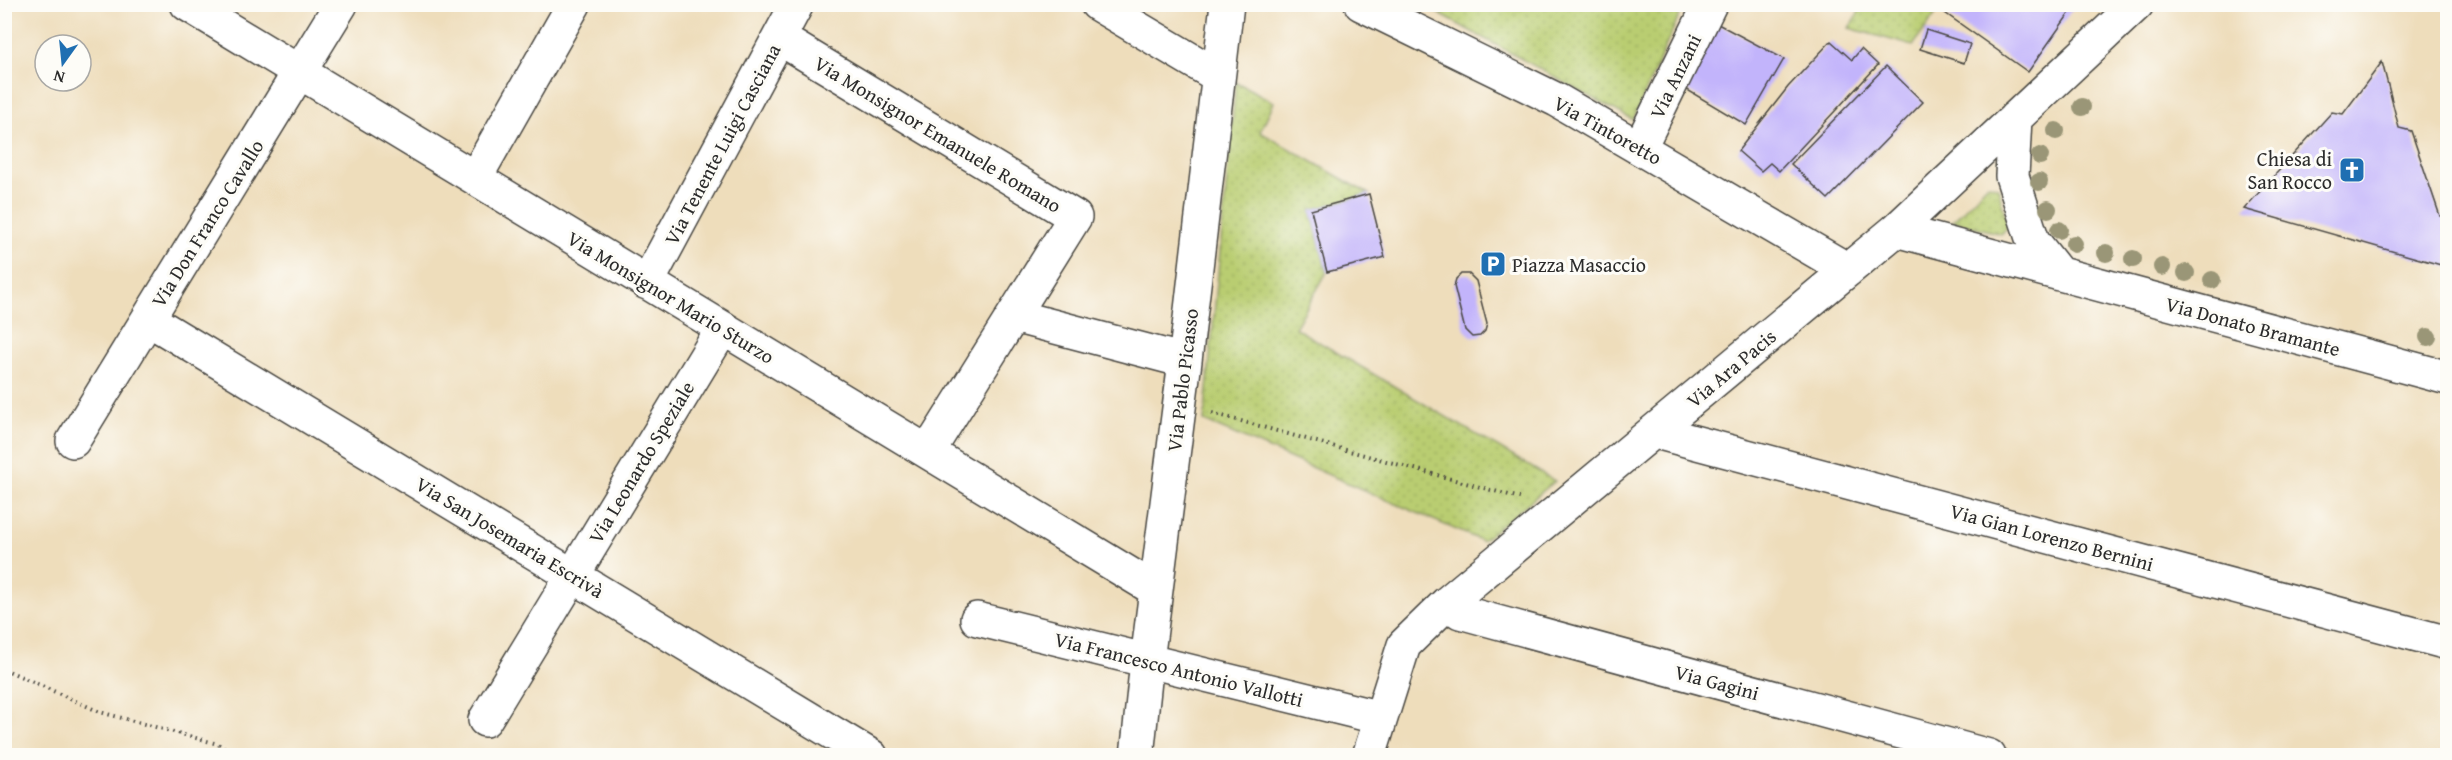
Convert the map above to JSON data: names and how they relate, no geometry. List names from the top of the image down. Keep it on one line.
{"streets":{"street":["Via Anzani","Via Tintoretto","Via Monsignor Emanuele Romano","Via Tenente Luigi Casciana","Via Don Franco Cavallo","Via Monsignor Mario Sturzo","Via Donato Bramante","Via Ara Pacis","Via Pablo Picasso","Via Leonardo Speziale","Via San Josemaria Escrivà","Via Gian Lorenzo Bernini","Via Francesco Antonio Vallotti","Via Gagini"]},"crossings":[["Via Anzani","Via Tintoretto"],["Via Tintoretto","Via Ara Pacis"],["Via Monsignor Emanuele Romano","Via Tenente Luigi Casciana"],["Via Monsignor Emanuele Romano","Via Monsignor Mario Sturzo"],["Via Tenente Luigi Casciana","Via Monsignor Mario Sturzo"],["Via Don Franco Cavallo","Via Monsignor Mario Sturzo"],["Via Don Franco Cavallo","Via San Josemaria Escrivà"],["Via Monsignor Mario Sturzo","Via Pablo Picasso"],["Via Monsignor Mario Sturzo","Via Leonardo Speziale"],["Via Donato Bramante","Via Ara Pacis"],["Via Ara Pacis","Via Gian Lorenzo Bernini"],["Via Ara Pacis","Via Francesco Antonio Vallotti"],["Via Ara Pacis","Via Gagini"],["Via Pablo Picasso","Via Francesco Antonio Vallotti"],["Via Leonardo Speziale","Via San Josemaria Escrivà"]],"places":{"church":["Chiesa di San Rocco"],"parking":["Piazza Masaccio"]},"north":"bottom"}
